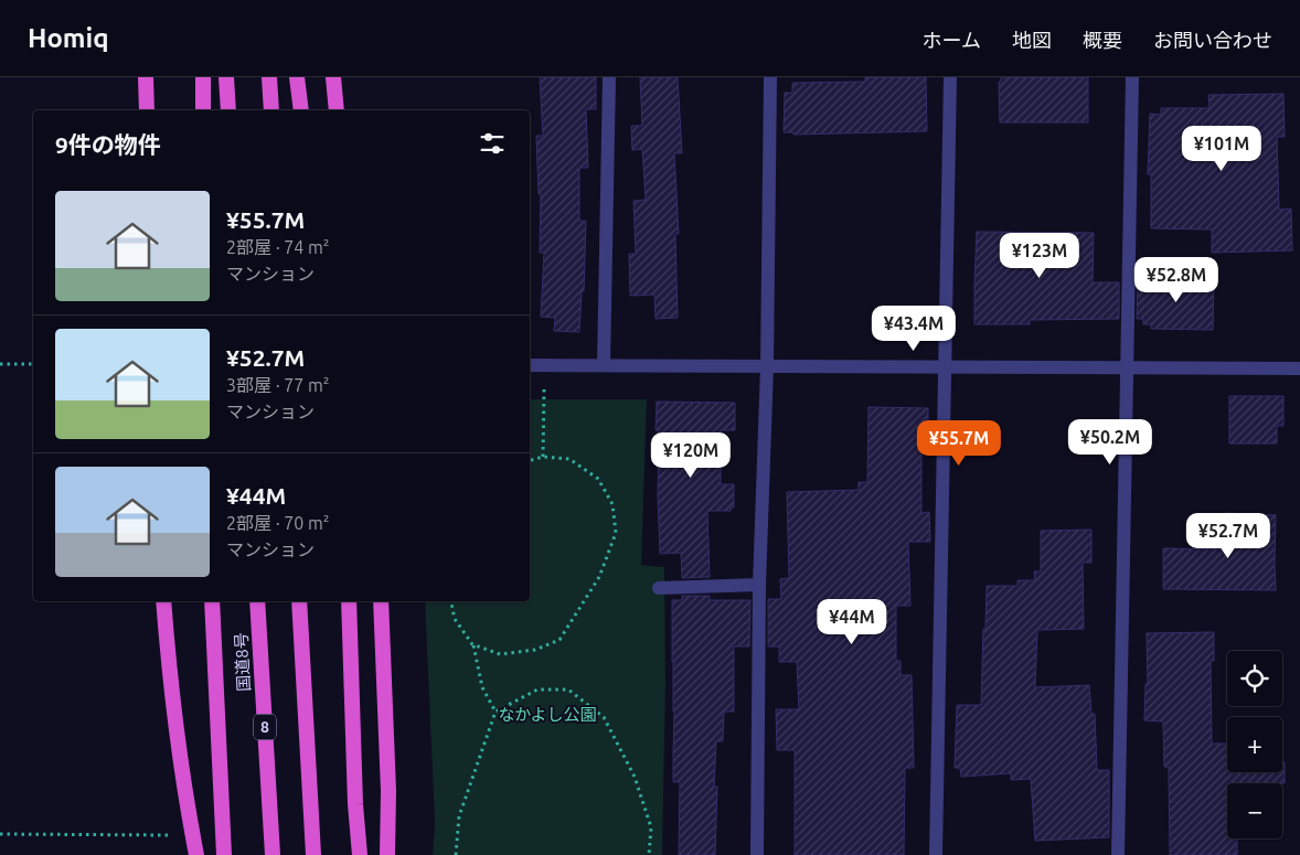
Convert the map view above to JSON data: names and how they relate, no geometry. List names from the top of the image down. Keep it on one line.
{"streets":{"highway":["国道8号","8"]},"parks":["なかよし公園"],"page":{"header":"Homiq","nav":["ホーム","地図","概要","お問い合わせ"],"heading":"9件の物件","price":["¥101M","¥123M","¥52.8M","¥43.4M","¥50.2M","¥55.7M","¥120M","¥52.7M","¥44M"],"list":[{"name":"¥55.7M","note":"2部屋 · 74 m² · マンション"},{"name":"¥52.7M","note":"3部屋 · 77 m² · マンション"},{"name":"¥44M","note":"2部屋 · 70 m² · マンション"}],"map_buttons":["+","−"]}}
